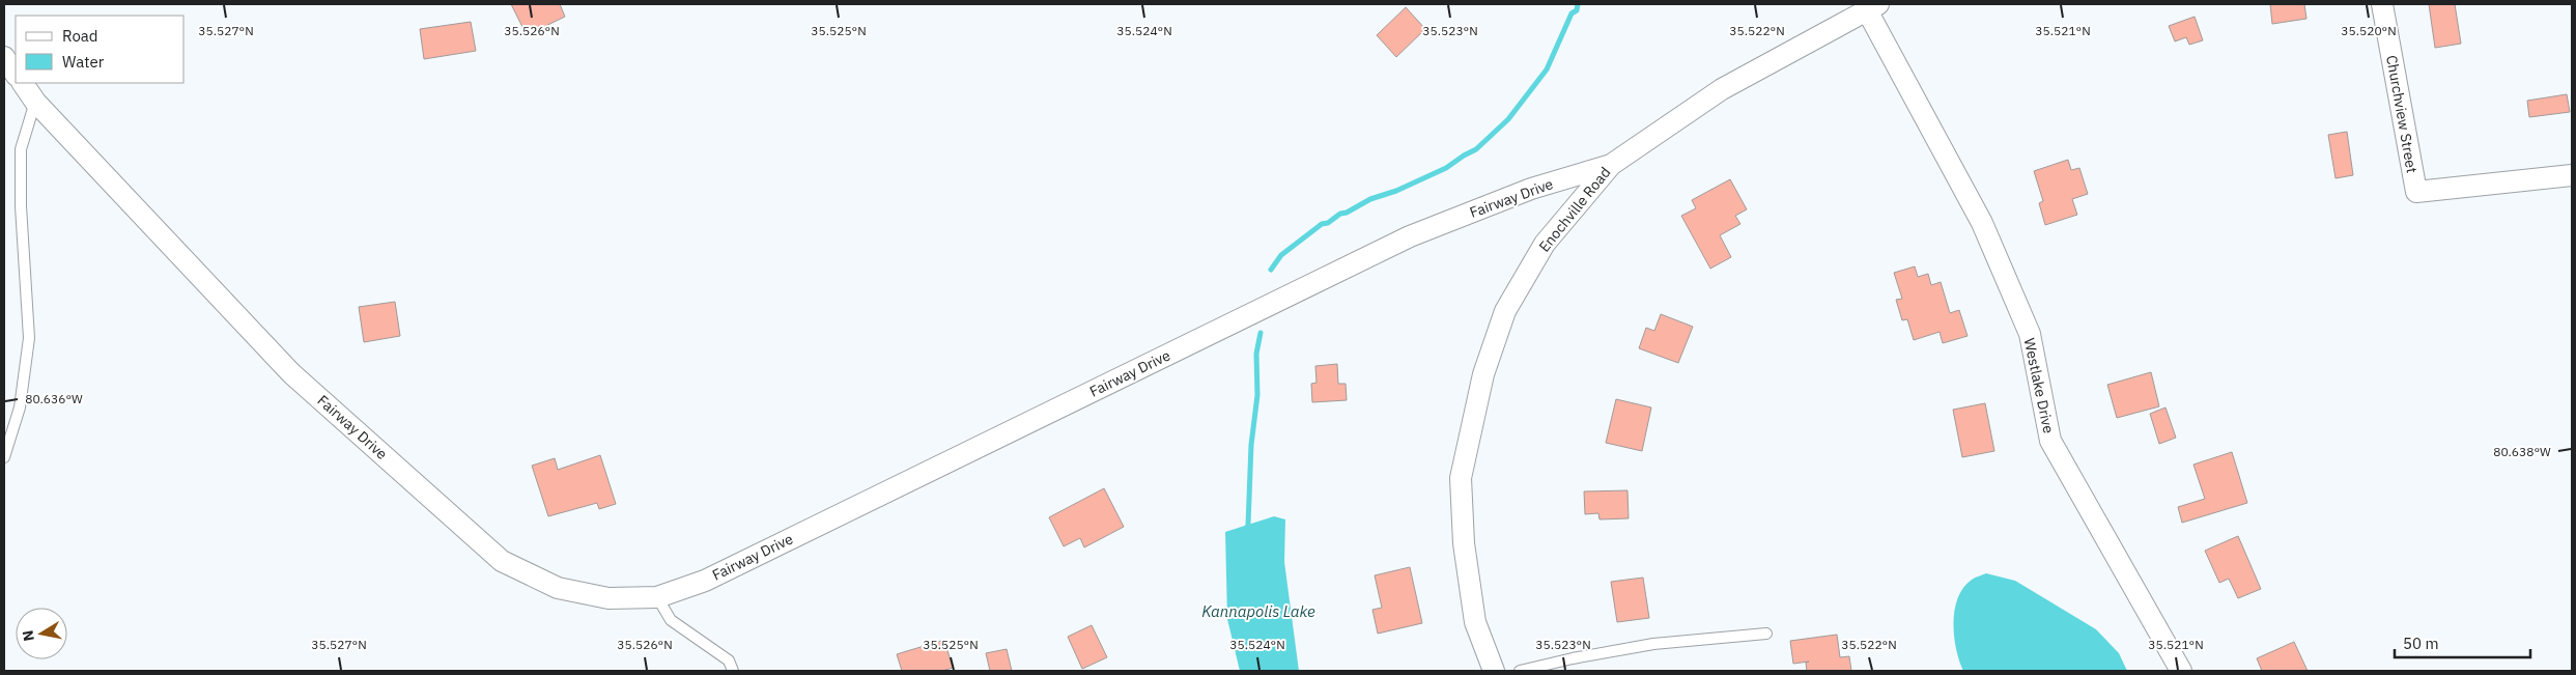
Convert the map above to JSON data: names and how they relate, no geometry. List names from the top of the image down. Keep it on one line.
{"streets":{"street":["Churchview Street","Fairway Drive","Enochville Road","Westlake Drive"]},"crossings":[["Fairway Drive","Enochville Road"],["Enochville Road","Westlake Drive"]],"water":["Kannapolis Lake"],"legend":["Road","Water"],"scale_bar":"50 m","north":"left","coordinates":["35.527°N","35.526°N","35.525°N","35.524°N","35.523°N","35.522°N","35.521°N","35.520°N","80.636°W","80.638°W"]}
